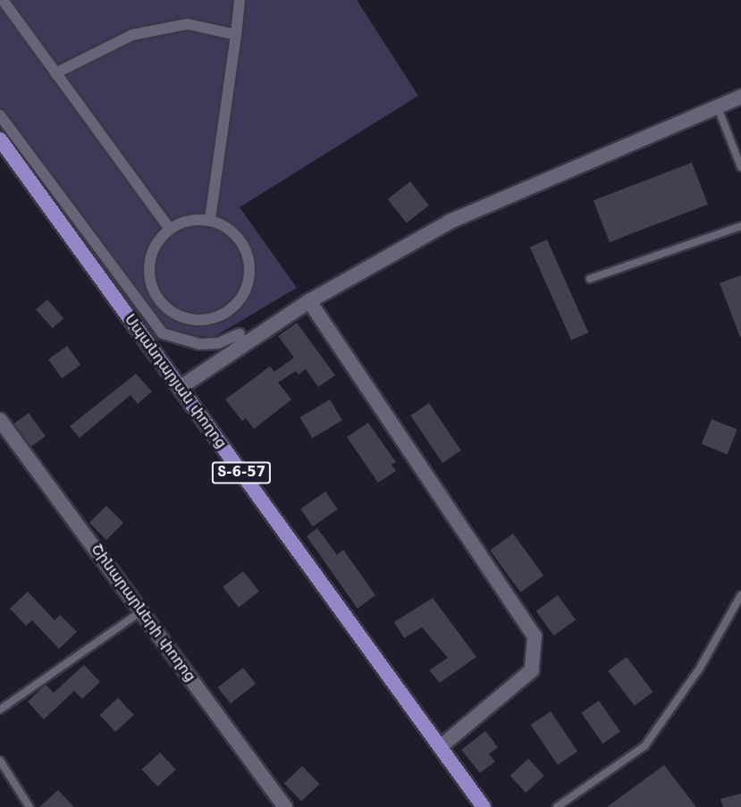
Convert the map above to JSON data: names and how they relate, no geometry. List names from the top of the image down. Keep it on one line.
{"streets":{"main road":["Սպանդարյան փողոց","Տ-6-57"],"street":["Շինարարների փողոց"]}}
